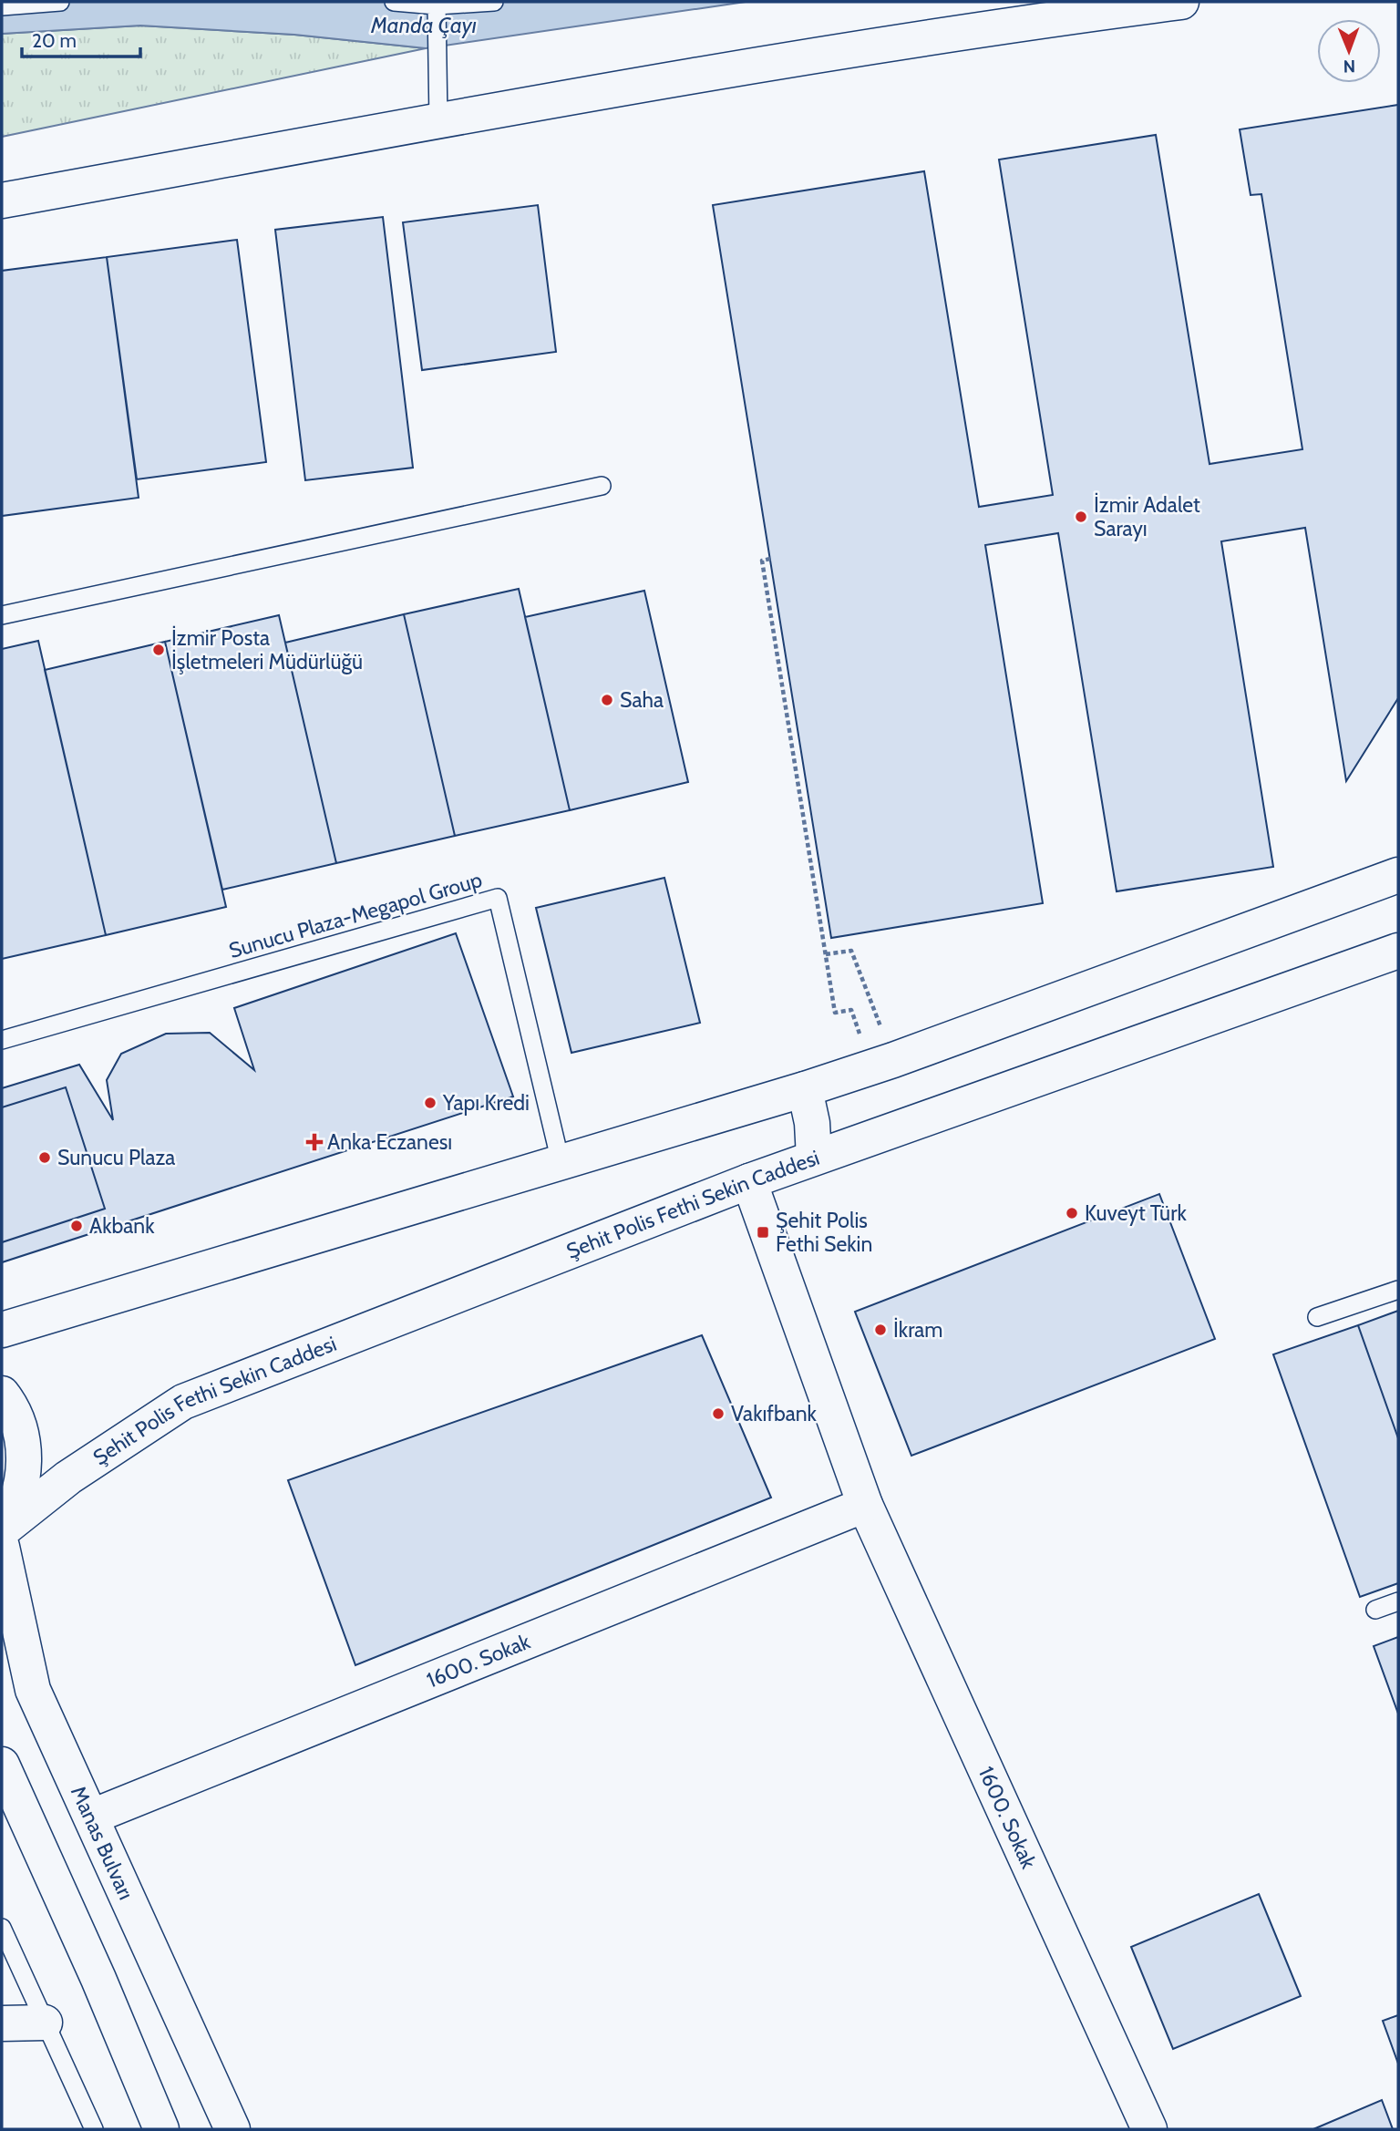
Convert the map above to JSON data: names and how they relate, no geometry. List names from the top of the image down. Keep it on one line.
{"streets":{"main road":["Şehit Polis Fethi Sekin Caddesi","1600. Sokak","Manas Bulvarı"],"lane":["Sunucu Plaza-Megapol Group"]},"crossings":[["Şehit Polis Fethi Sekin Caddesi","1600. Sokak"],["1600. Sokak","Manas Bulvarı"]],"water":["Manda Çayı"],"places":{"other":["İzmir Adalet Sarayı","İzmir Posta İşletmeleri Müdürlüğü","Saha","Yapı Kredi","Sunucu Plaza","Kuveyt Türk","Akbank","İkram","Vakıfbank"],"health":["Anka Eczanesı"],"transit":["Şehit Polis Fethi Sekin"]},"scale_bar":"20 m","north":"bottom"}
